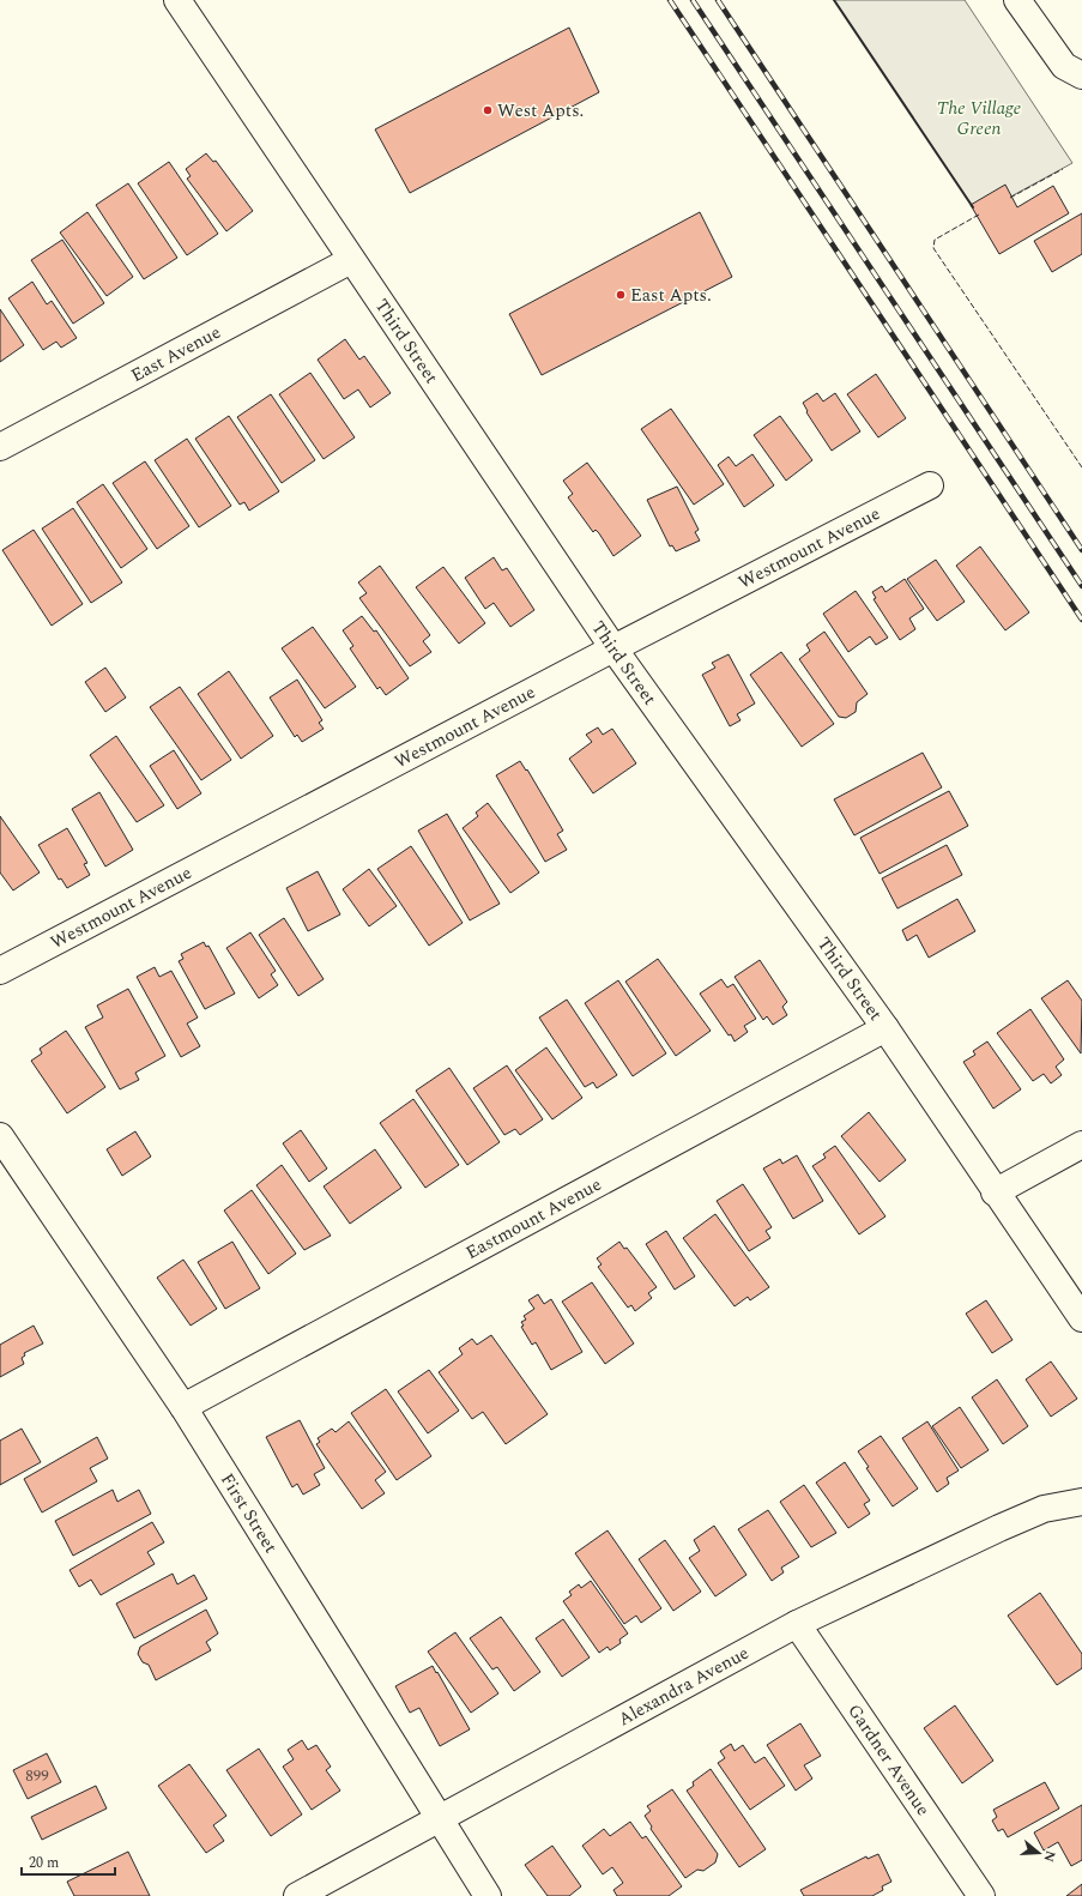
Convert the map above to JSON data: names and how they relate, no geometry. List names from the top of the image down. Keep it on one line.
{"streets":{"street":["Third Street","East Avenue","Westmount Avenue","Eastmount Avenue","First Street","Alexandra Avenue","Gardner Avenue"]},"crossings":[["Third Street","East Avenue"],["Third Street","Westmount Avenue"],["Third Street","Eastmount Avenue"],["Eastmount Avenue","First Street"],["First Street","Alexandra Avenue"],["Alexandra Avenue","Gardner Avenue"]],"parks":["The Village Green"],"places":["West Apts.","East Apts."],"house_numbers":["899"],"scale_bar":"20 m","north":"right"}
